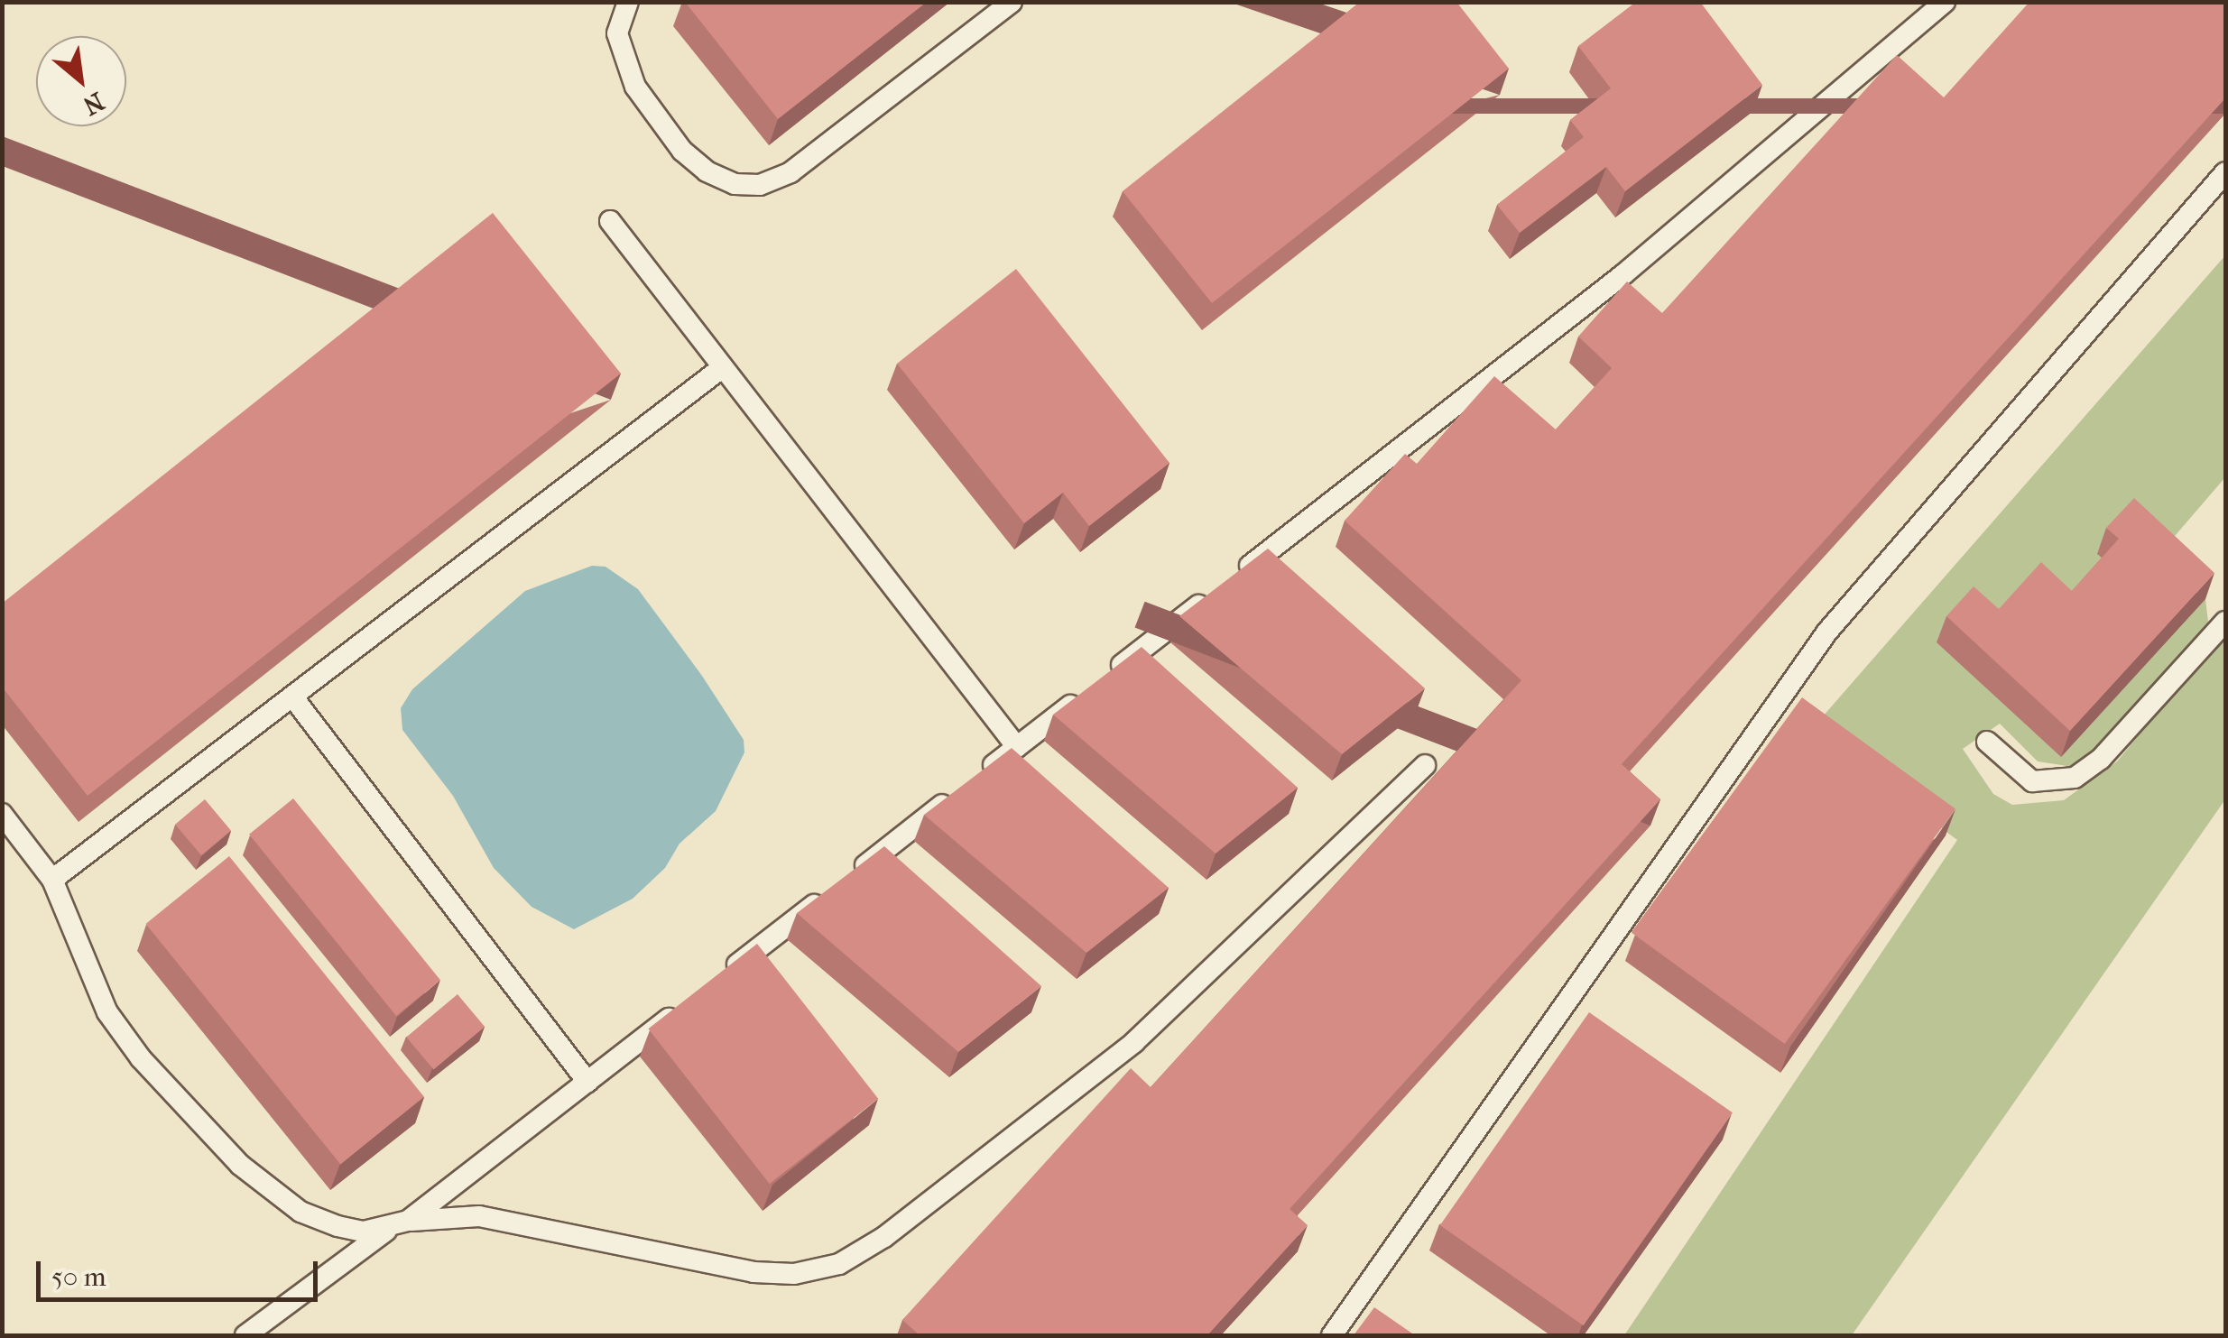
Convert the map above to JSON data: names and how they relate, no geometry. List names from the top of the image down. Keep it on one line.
{"scale_bar":"50 m","north":"bottom right"}
